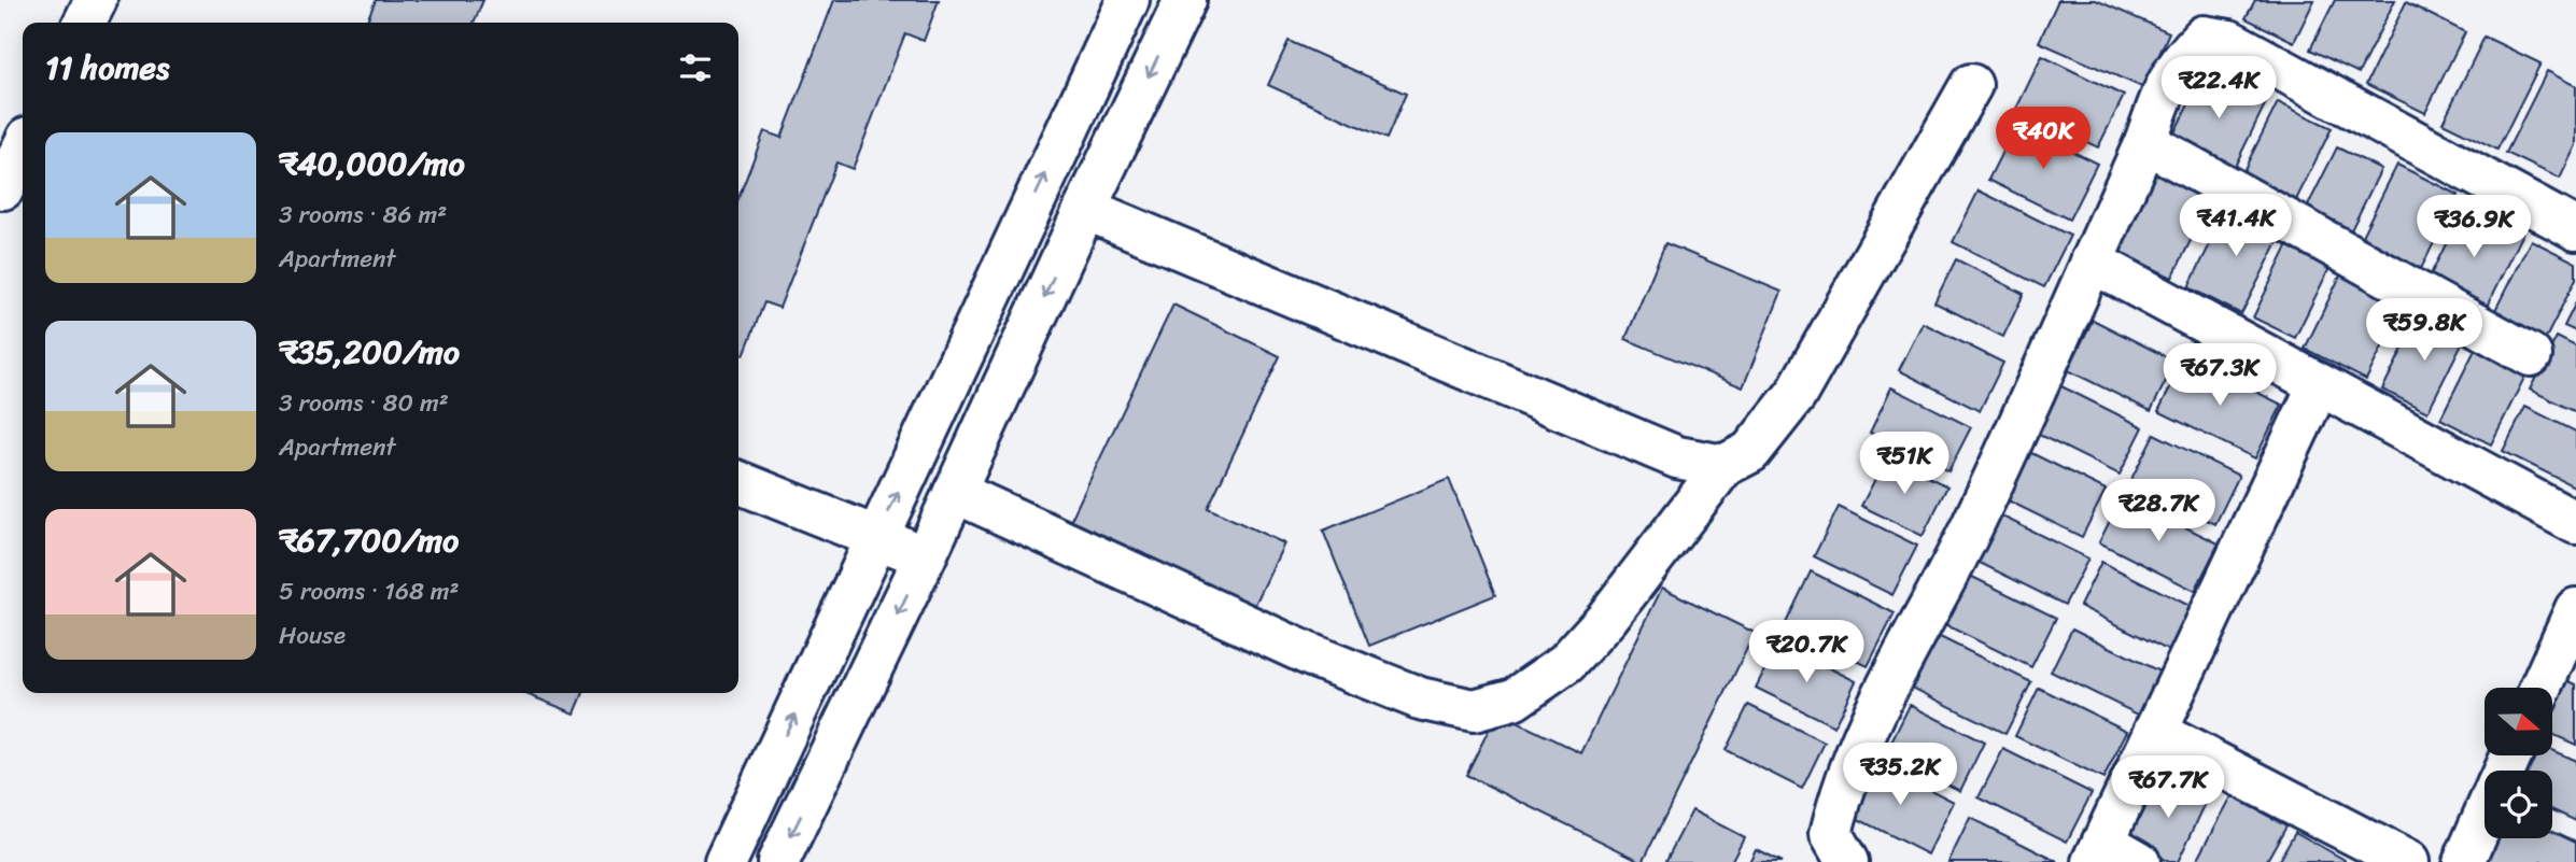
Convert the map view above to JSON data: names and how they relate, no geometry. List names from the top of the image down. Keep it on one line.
{"north":"right","page":{"heading":"11 homes","price":["₹22.4K","₹40K","₹41.4K","₹36.9K","₹59.8K","₹67.3K","₹51K","₹28.7K","₹20.7K","₹35.2K","₹67.7K"],"list":[{"name":"₹40,000/mo","note":"3 rooms · 86 m² · Apartment"},{"name":"₹35,200/mo","note":"3 rooms · 80 m² · Apartment"},{"name":"₹67,700/mo","note":"5 rooms · 168 m² · House"}]}}
